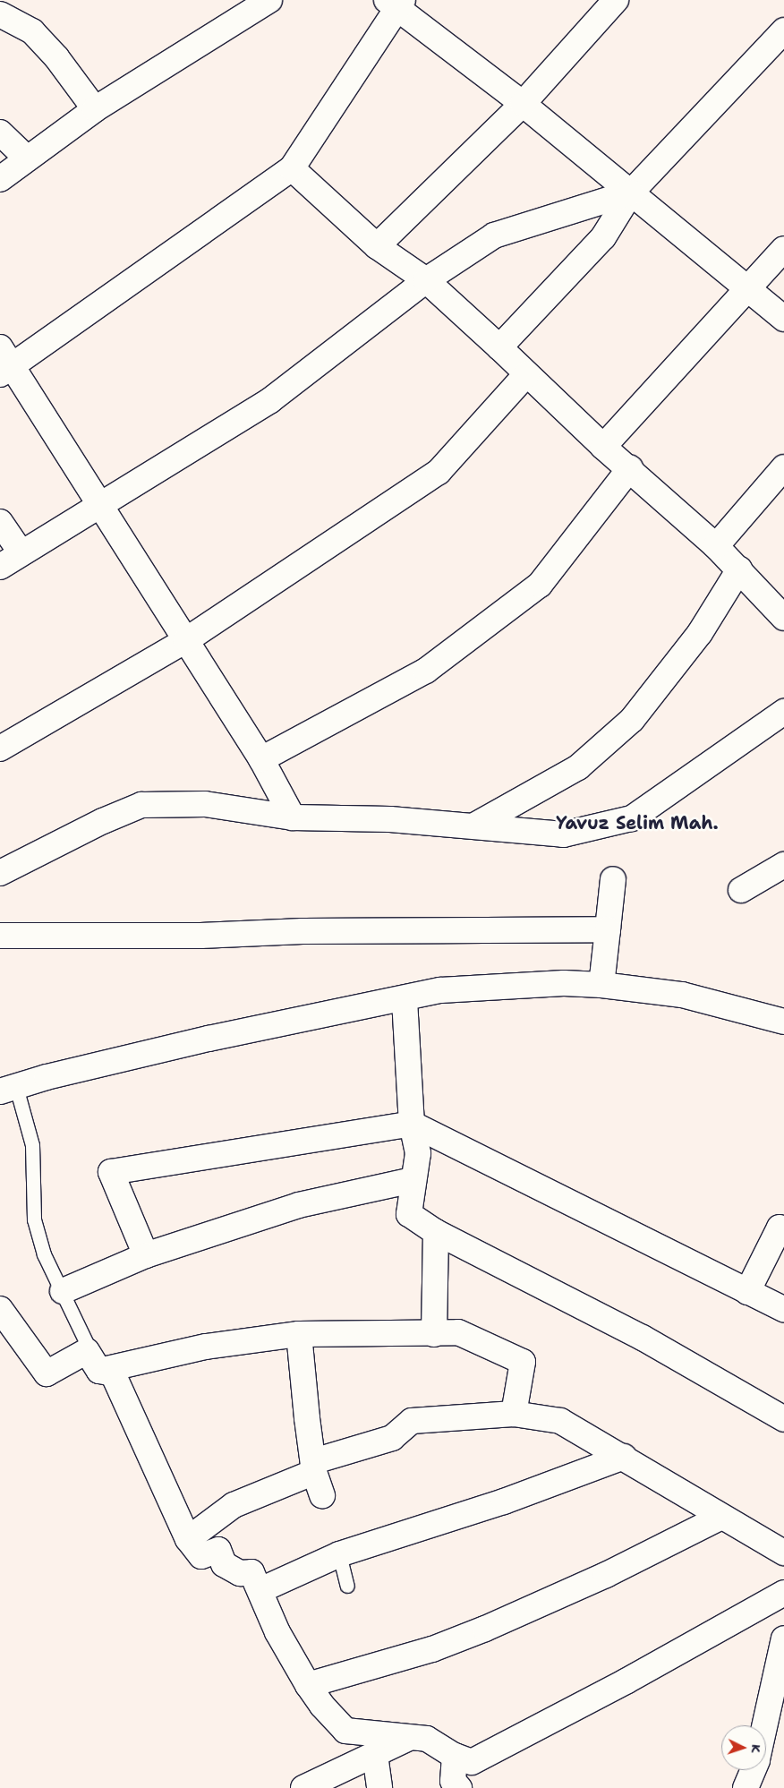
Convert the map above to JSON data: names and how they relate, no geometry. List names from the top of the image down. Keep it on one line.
{"districts":["Yavuz Selim Mah."],"north":"right"}
